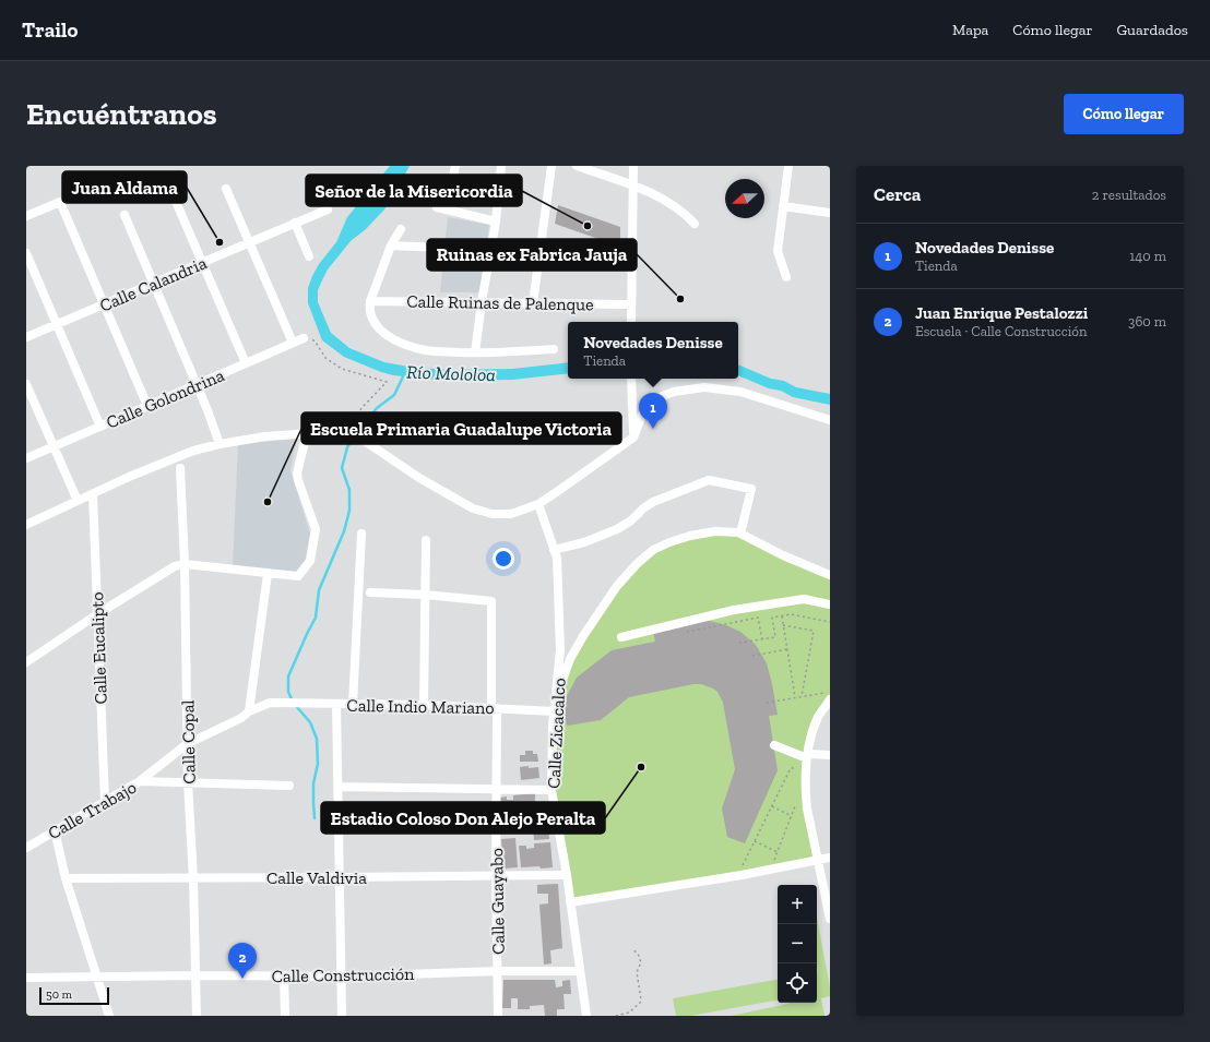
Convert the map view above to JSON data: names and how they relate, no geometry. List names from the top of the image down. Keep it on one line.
{"streets":{"street":["Calle Calandria","Calle Ruinas de Palenque","Calle Golondrina","Calle Eucalipto","Calle Indio Mariano","Calle Zicacalco","Calle Copal","Calle Trabajo","Calle Valdivia","Calle Guayabo","Calle Construcción"]},"crossings":[["Calle Eucalipto","Calle Trabajo"],["Calle Indio Mariano","Calle Zicacalco"],["Calle Indio Mariano","Calle Copal"],["Calle Indio Mariano","Calle Trabajo"],["Calle Indio Mariano","Calle Guayabo"],["Calle Zicacalco","Calle Valdivia"],["Calle Zicacalco","Calle Construcción"],["Calle Copal","Calle Trabajo"],["Calle Copal","Calle Valdivia"],["Calle Copal","Calle Construcción"],["Calle Valdivia","Calle Guayabo"],["Calle Guayabo","Calle Construcción"]],"water":["Río Mololoa"],"places":["Señor de la Misericordia","Juan Aldama","Ruinas ex Fabrica Jauja","Escuela Primaria Guadalupe Victoria","Estadio Coloso Don Alejo Peralta"],"scale_bar":"50 m","north":"left","page":{"header":"Trailo","nav":["Mapa","Cómo llegar","Guardados"],"buttons":"Cómo llegar","title":"Encuéntranos","heading":["Cerca","2 resultados"],"list":[{"mark":"1","name":"Novedades Denisse","note":"Tienda","value":"140 m"},{"mark":"2","name":"Juan Enrique Pestalozzi","note":"Escuela · Calle Construcción","value":"360 m"}],"popup":["Novedades Denisse","Tienda"],"pins":["1","2"],"map_buttons":["+","−"],"scale":"50 m"}}
